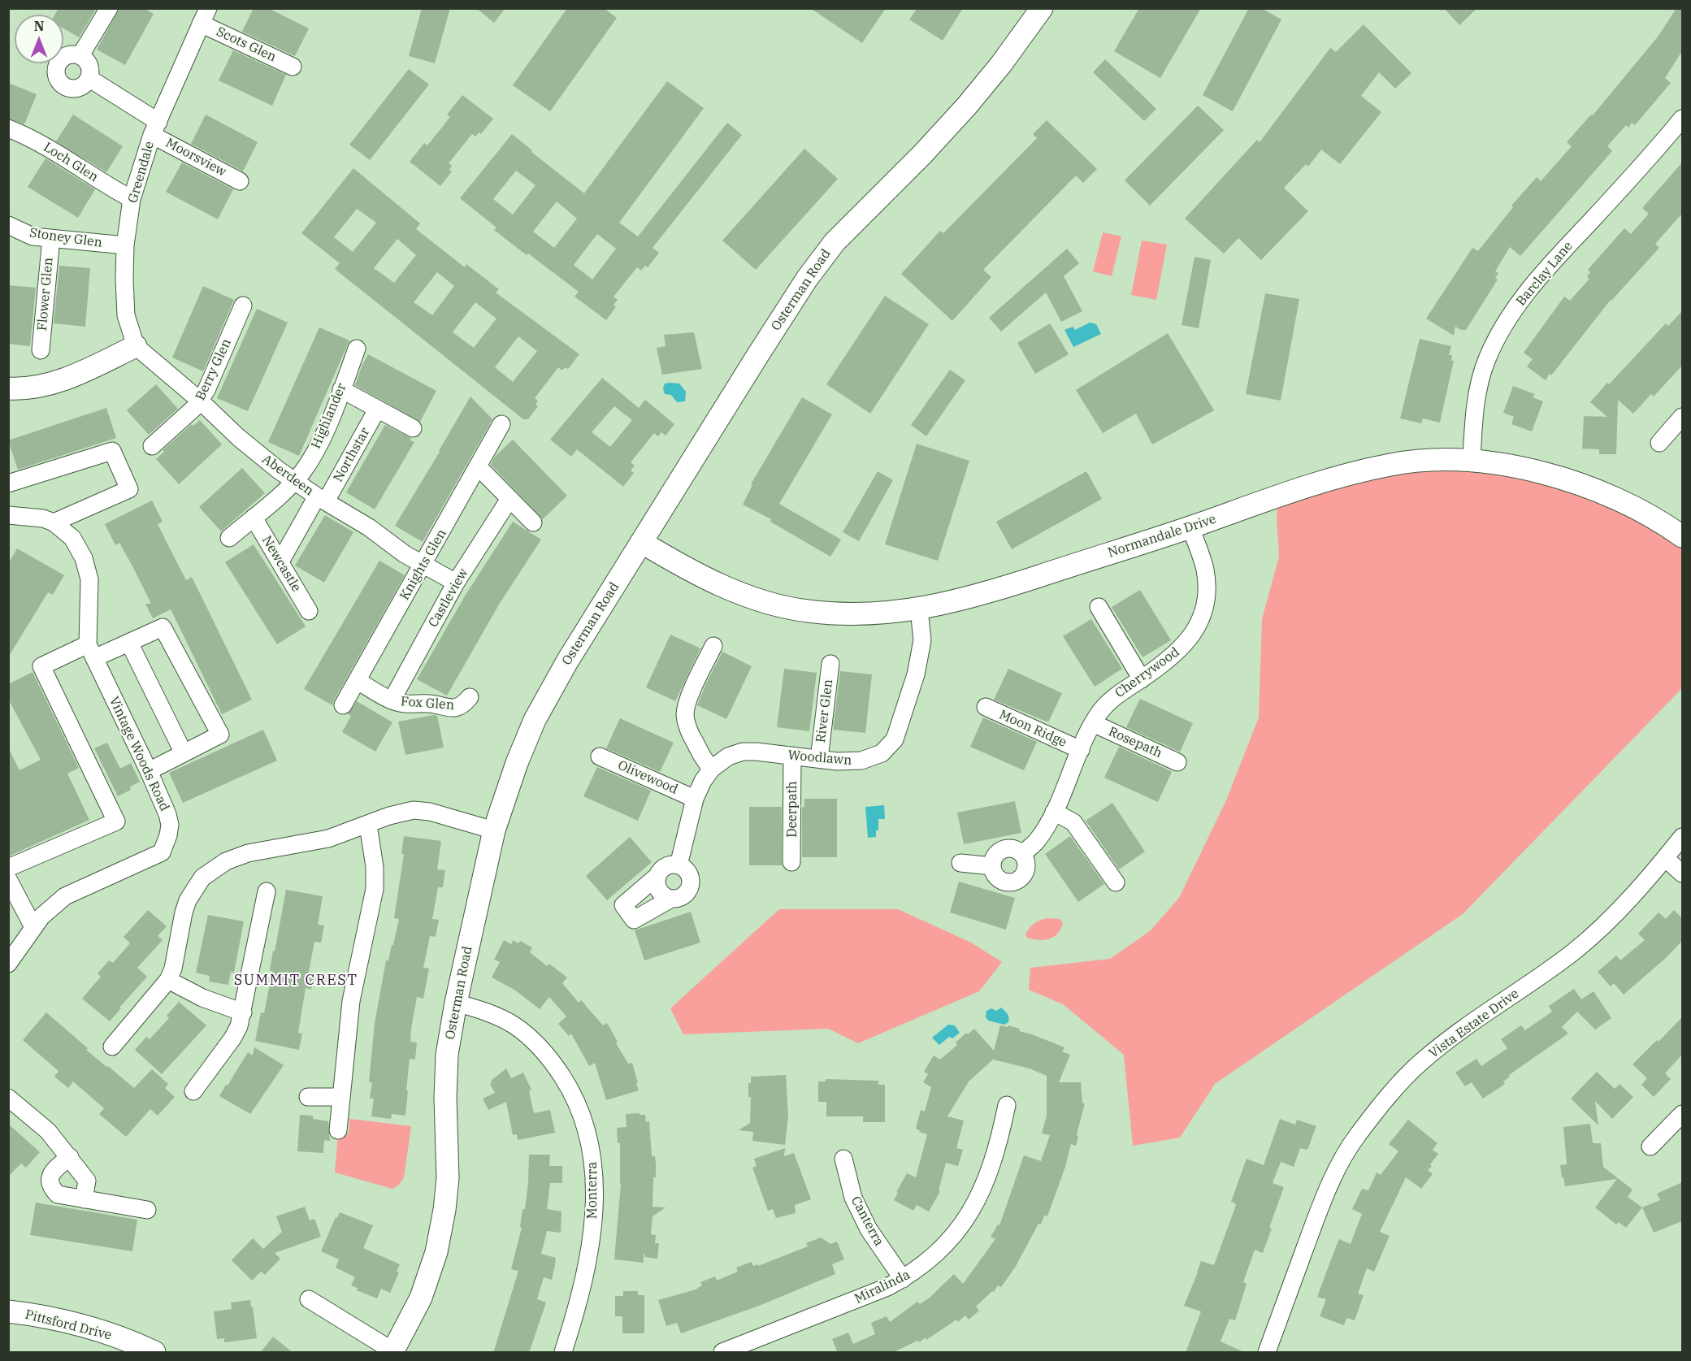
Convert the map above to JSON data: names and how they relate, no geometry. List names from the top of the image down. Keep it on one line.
{"streets":{"street":["Scots Glen","Moorsview","Loch Glen","Greendale","Stoney Glen","Barclay Lane","Osterman Road","Flower Glen","Berry Glen","Highlander","Northstar","Aberdeen","Normandale Drive","Newcastle","Knights Glen","Castleview","Cherrywood","Fox Glen","River Glen","Moon Ridge","Rosepath","Vintage Woods Road","Woodlawn","Olivewood","Deerpath","Vista Estate Drive","Monterra","Canterra","Miralinda","Pittsford Drive"]},"crossings":[["Scots Glen","Greendale"],["Moorsview","Greendale"],["Loch Glen","Greendale"],["Greendale","Stoney Glen"],["Greendale","Aberdeen"],["Stoney Glen","Flower Glen"],["Barclay Lane","Normandale Drive"],["Osterman Road","Normandale Drive"],["Osterman Road","Monterra"],["Berry Glen","Aberdeen"],["Highlander","Aberdeen"],["Highlander","Newcastle"],["Northstar","Aberdeen"],["Northstar","Newcastle"],["Aberdeen","Knights Glen"],["Aberdeen","Castleview"],["Normandale Drive","Cherrywood"],["Normandale Drive","Woodlawn"],["Knights Glen","Fox Glen"],["Castleview","Fox Glen"],["Cherrywood","Moon Ridge"],["Cherrywood","Rosepath"],["River Glen","Woodlawn"],["Woodlawn","Olivewood"],["Woodlawn","Deerpath"],["Canterra","Miralinda"]],"districts":["SUMMIT CREST"],"north":"top"}
